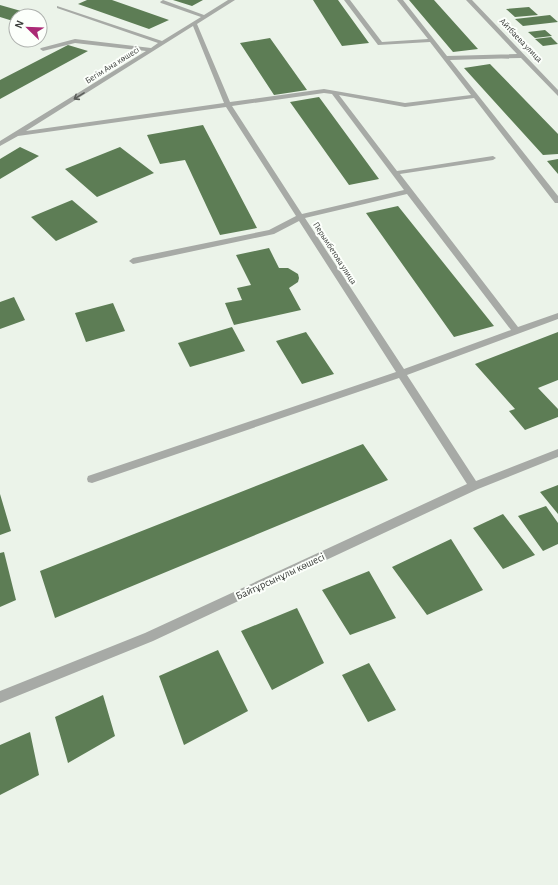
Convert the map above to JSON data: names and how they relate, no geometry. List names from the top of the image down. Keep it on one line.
{"streets":{"street":["Айтбаева улица","Бегім Ана көшесі","Перымбетова улица","Байтұрсынұлы көшесі"]},"crossings":[["Бегім Ана көшесі","Перымбетова улица"],["Перымбетова улица","Байтұрсынұлы көшесі"]],"north":"top left"}
